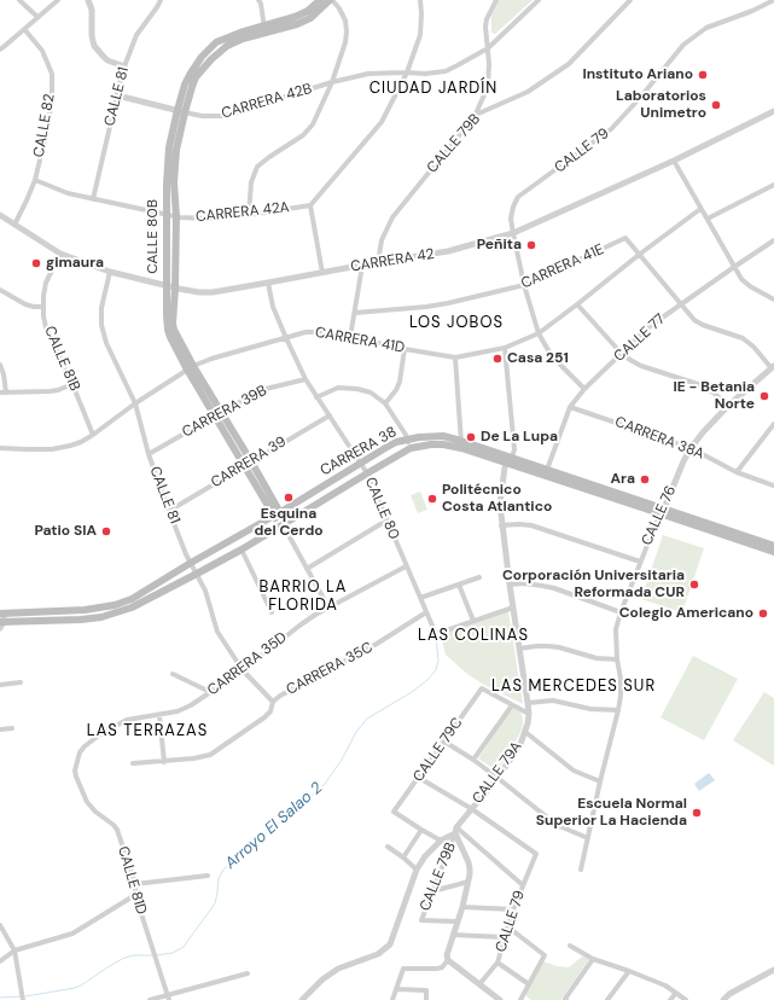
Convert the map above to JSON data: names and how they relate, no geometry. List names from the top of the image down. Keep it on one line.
{"streets":{"main road":["CALLE 80B","CARRERA 38"],"street":["CALLE 81","CARRERA 42B","CALLE 82","CALLE 79B","CALLE 79","CARRERA 42A","CARRERA 42","CARRERA 41E","CALLE 77","CARRERA 41D","CALLE 81B","CARRERA 39B","CARRERA 38A","CARRERA 39","CALLE 80","CALLE 76","CARRERA 35D","CARRERA 35C","CALLE 79C","CALLE 79A","CALLE 81D"]},"crossings":[["CALLE 81","CARRERA 42B"],["CALLE 81","CARRERA 42A"],["CALLE 81","CARRERA 42"],["CALLE 81","CARRERA 41D"],["CALLE 81","CARRERA 39B"],["CALLE 81","CARRERA 38"],["CALLE 81","CARRERA 39"],["CALLE 81","CARRERA 35D"],["CALLE 81","CARRERA 35C"],["CARRERA 42B","CALLE 80B"],["CALLE 82","CARRERA 42A"],["CALLE 82","CARRERA 42"],["CALLE 79B","CARRERA 42"],["CALLE 79B","CALLE 79A"],["CALLE 79","CARRERA 42"],["CALLE 79","CARRERA 41E"],["CALLE 79","CARRERA 41D"],["CALLE 79","CALLE 79A"],["CARRERA 42A","CALLE 80B"],["CALLE 80B","CARRERA 42"],["CALLE 80B","CARRERA 41D"],["CALLE 80B","CARRERA 39B"],["CALLE 80B","CARRERA 38"],["CALLE 80B","CARRERA 39"],["CALLE 80B","CARRERA 35D"],["CARRERA 42","CALLE 81B"],["CARRERA 42","CALLE 80"],["CARRERA 41E","CARRERA 41D"],["CALLE 77","CARRERA 38A"],["CALLE 77","CARRERA 38"],["CARRERA 41D","CALLE 81B"],["CARRERA 41D","CALLE 80"],["CARRERA 41D","CALLE 79A"],["CARRERA 39B","CALLE 80"],["CARRERA 38A","CALLE 76"],["CARRERA 38","CALLE 80"],["CARRERA 38","CALLE 76"],["CARRERA 38","CALLE 79A"],["CARRERA 39","CALLE 80"],["CALLE 80","CARRERA 35D"],["CALLE 80","CARRERA 35C"],["CARRERA 35D","CALLE 81D"]],"districts":["CIUDAD JARDÍN","LOS JOBOS","BARRIO LA FLORIDA","LAS COLINAS","LAS MERCEDES SUR","LAS TERRAZAS"],"water":["Arroyo El Salao 2"],"places":["Instituto Ariano","Laboratorios Unimetro","Peñita","gimaura","Casa 251","IE - Betania Norte","De La Lupa","Ara","Esquina del Cerdo","Politécnico Costa Atlantico","Patio SIA","Corporación Universitaria Reformada CUR","Colegio Americano","Escuela Normal Superior La Hacienda"]}
